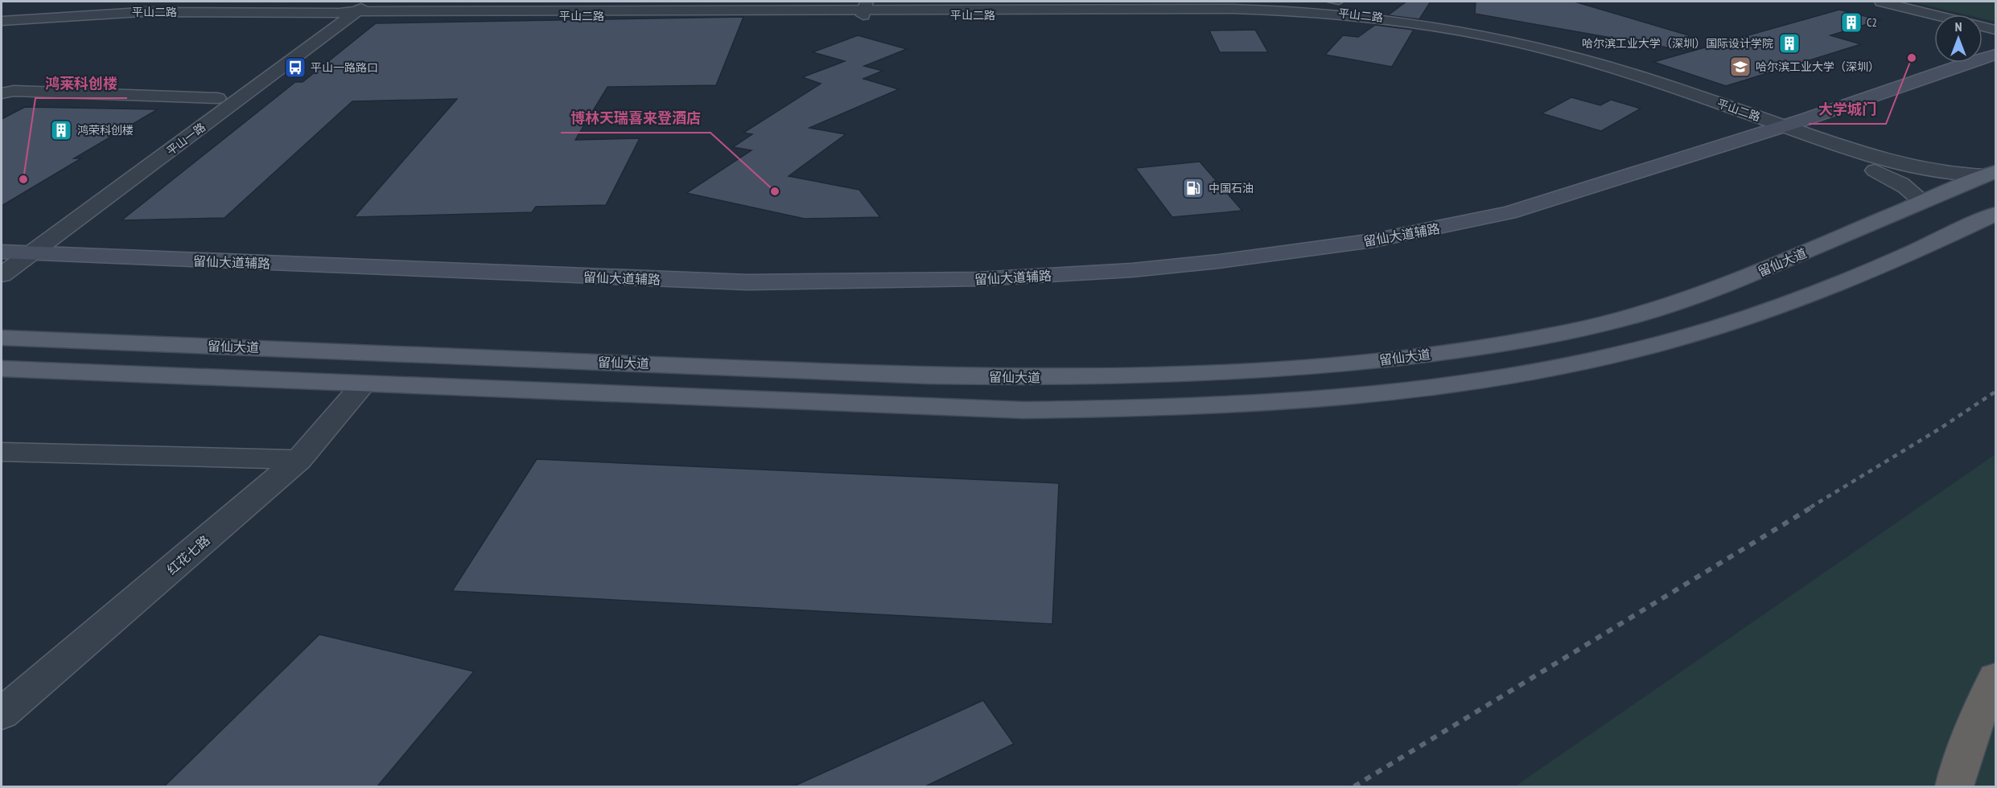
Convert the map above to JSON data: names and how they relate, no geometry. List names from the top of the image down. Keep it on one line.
{"streets":{"main road":["留仙大道辅路","留仙大道"],"street":["平山二路","平山一路","红花七路"]},"crossings":[["平山二路","平山一路"],["平山二路","留仙大道辅路"],["平山二路","留仙大道"],["平山一路","留仙大道辅路"]],"places":{"building":["C2","哈尔滨工业大学（深圳）国际设计学院","鸿荣科创楼"],"other":["大学城门","鸿莱科创楼","博林天瑞喜来登酒店"],"school or university":["哈尔滨工业大学（深圳）"],"bus stop":["平山一路路口"],"fuel station":["中国石油"]},"north":"top"}
